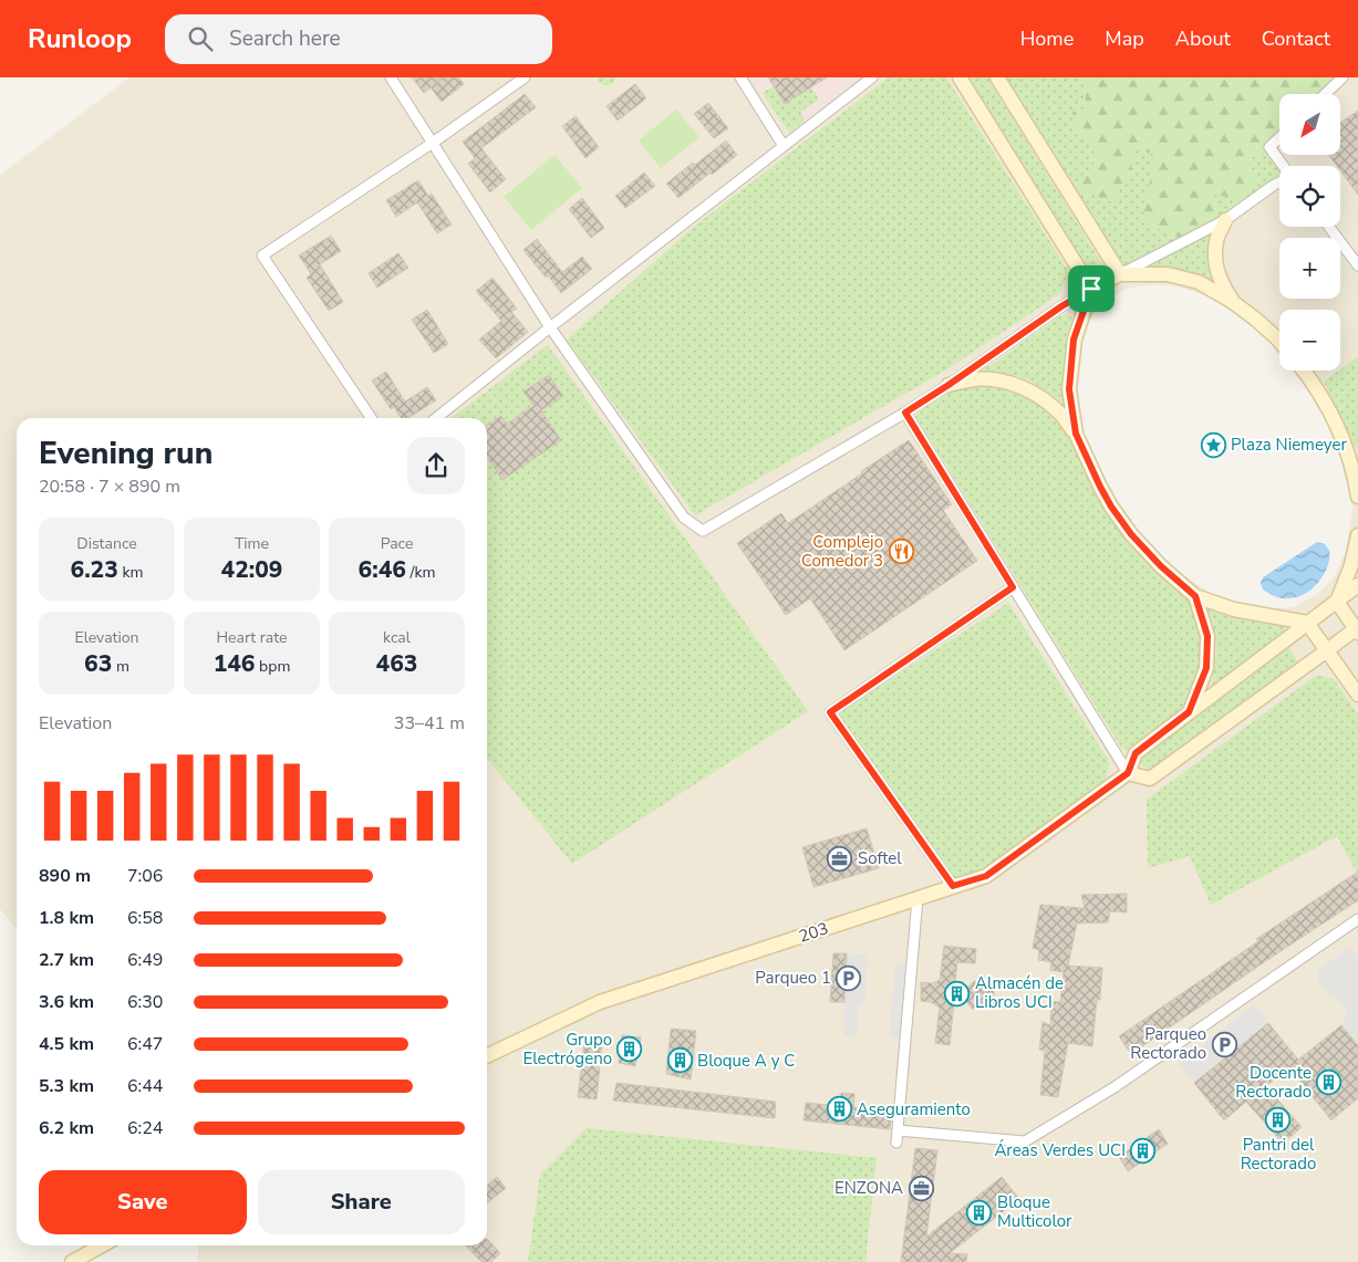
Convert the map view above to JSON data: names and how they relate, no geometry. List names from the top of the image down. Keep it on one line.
{"streets":{"street":["203"]},"places":{"place":["Plaza Niemeyer"],"restaurant":["Complejo Comedor 3"],"office":["Softel","ENZONA"],"parking":["Parqueo 1","Parqueo Rectorado"],"building":["Almacén de Libros UCI","Grupo Electrógeno","Bloque A y C","Docente Rectorado","Aseguramiento","Pantri del Rectorado","Áreas Verdes UCI","Bloque Multicolor"]},"north":"bottom left","page":{"header":"Runloop","search":"Search here","nav":["Home","Map","About","Contact"],"map_buttons":["+","−"],"heading":["Evening run","20:58 · 7 × 890 m"],"stats":[["Distance","6.23 km"],["Time","42:09"],["Pace","6:46 /km"],["Elevation","63 m"],["Heart rate","146 bpm"],["kcal","463"]],"chart":["Elevation","33–41 m"],"list":[{"name":"890 m","note":"7:06"},{"name":"1.8 km","note":"6:58"},{"name":"2.7 km","note":"6:49"},{"name":"3.6 km","note":"6:30"},{"name":"4.5 km","note":"6:47"},{"name":"5.3 km","note":"6:44"},{"name":"6.2 km","note":"6:24"}],"buttons":["Save","Share"]}}
